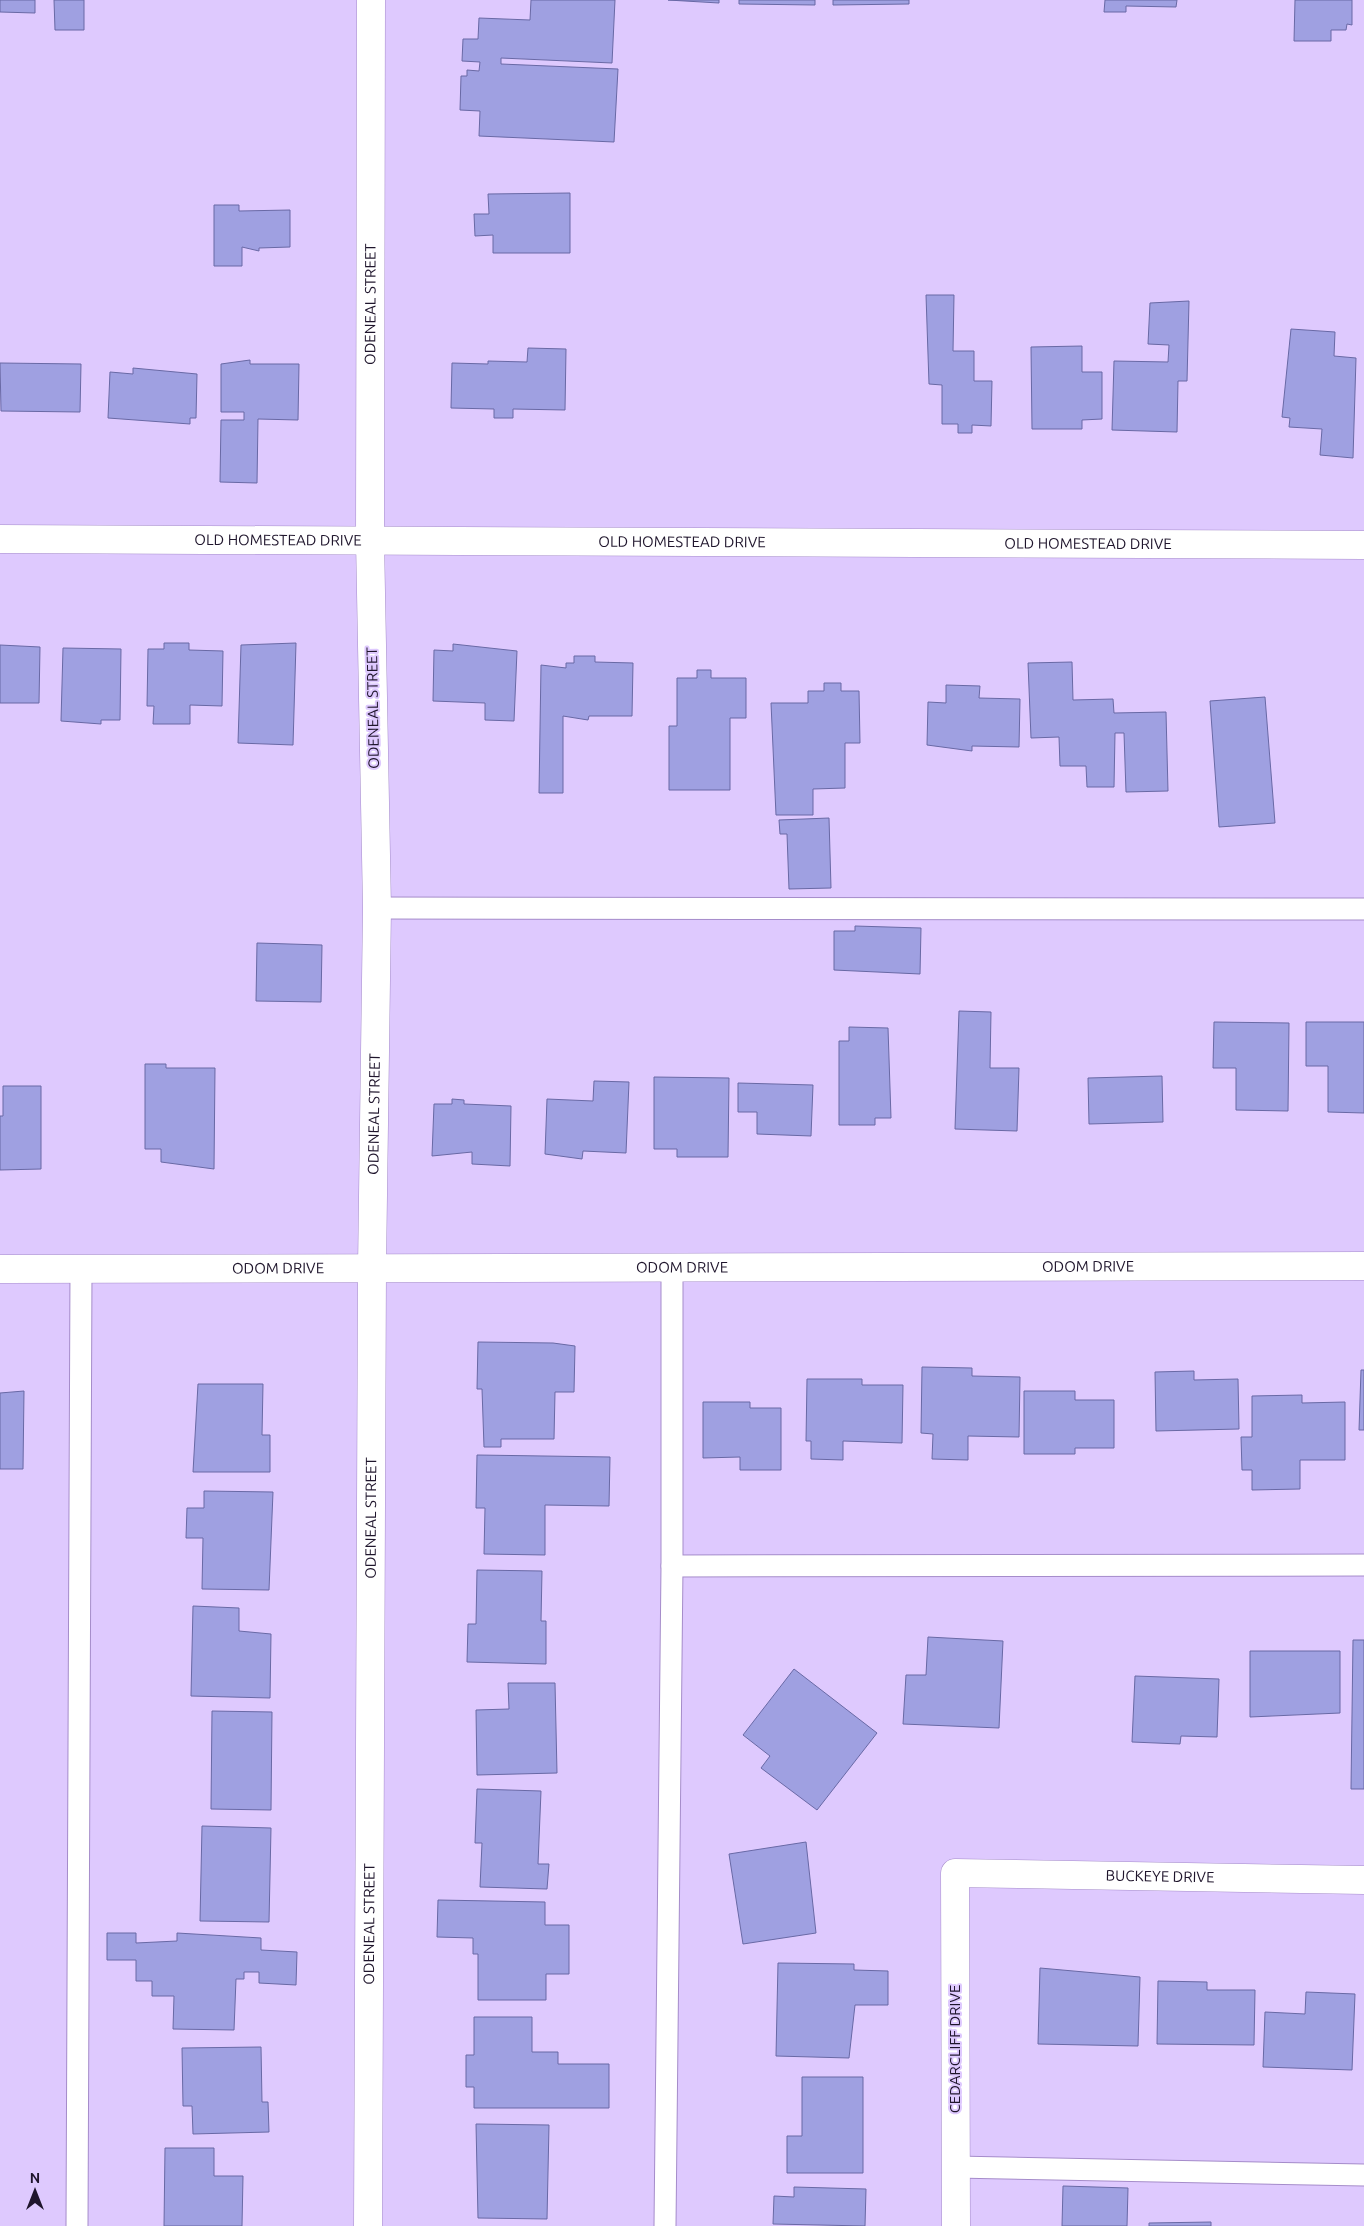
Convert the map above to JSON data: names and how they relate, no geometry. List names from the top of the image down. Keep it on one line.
{"streets":{"street":["ODENEAL STREET","OLD HOMESTEAD DRIVE","ODOM DRIVE","BUCKEYE DRIVE","CEDARCLIFF DRIVE"]},"crossings":[["ODENEAL STREET","OLD HOMESTEAD DRIVE"],["ODENEAL STREET","ODOM DRIVE"],["BUCKEYE DRIVE","CEDARCLIFF DRIVE"]],"north":"top"}
